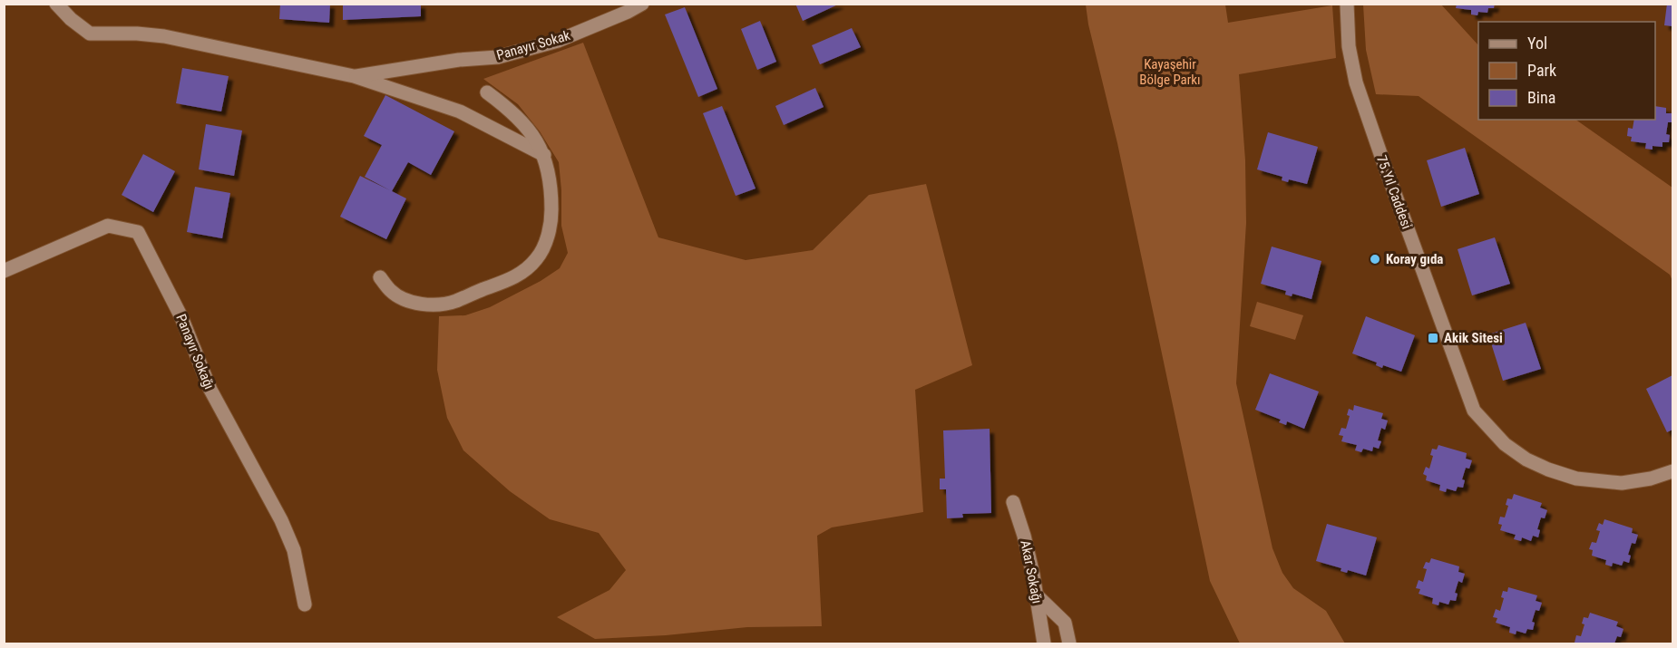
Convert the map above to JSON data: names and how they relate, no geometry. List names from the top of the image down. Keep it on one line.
{"streets":{"street":["Panayır Sokak","75.Yıl Caddesi","Panayır Sokağı","Akar Sokağı"]},"parks":["Kayaşehir Bölge Parkı"],"places":{"other":["Koray gıda"],"transit":["Akik Sitesi"]},"legend":["Yol","Park","Bina"]}
